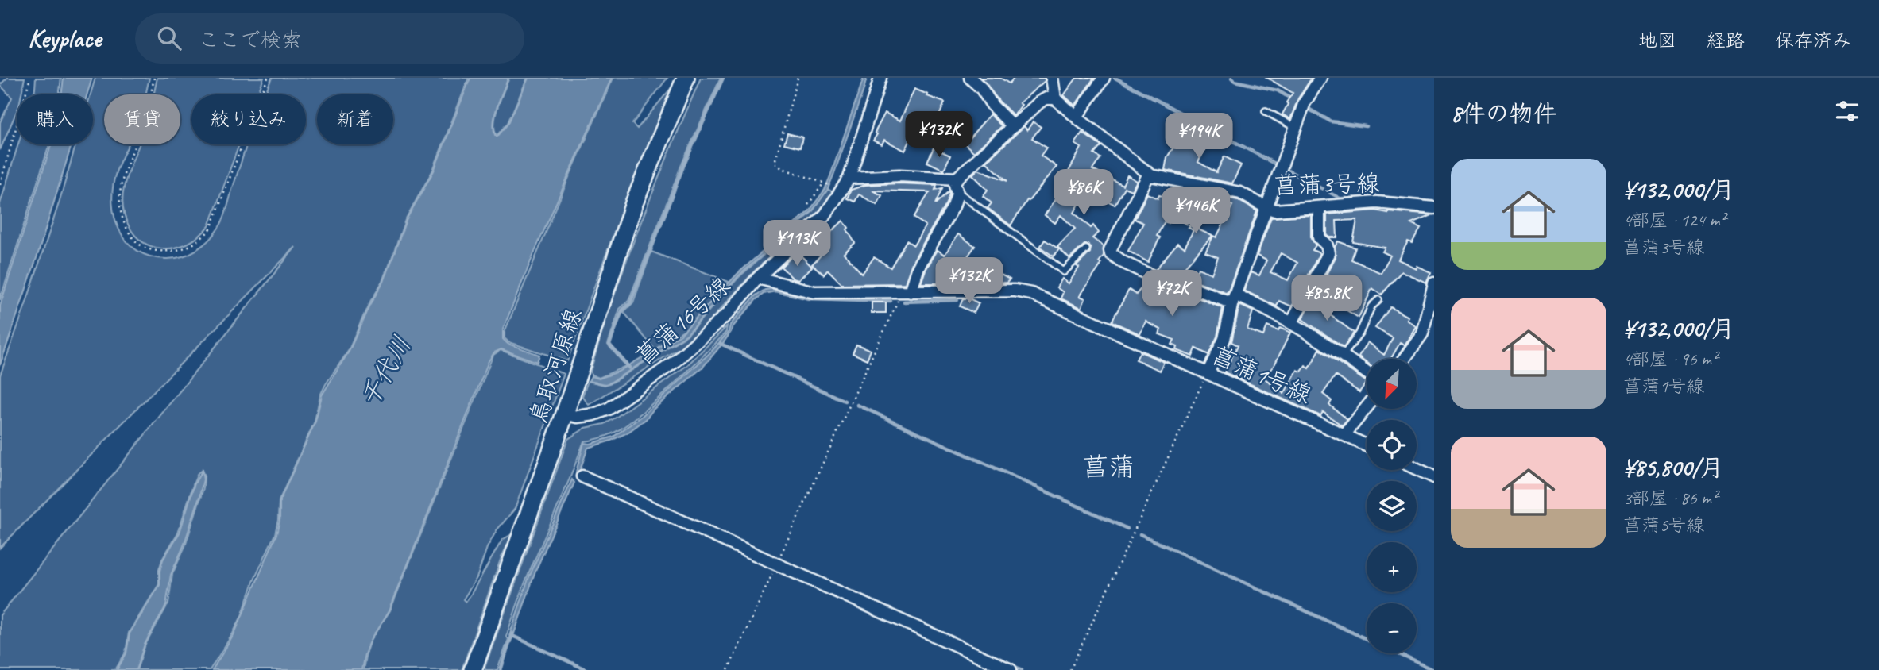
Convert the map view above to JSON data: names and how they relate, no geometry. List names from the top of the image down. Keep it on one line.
{"streets":{"main road":["鳥取河原線"],"street":["菖蒲3号線","菖蒲16号線","菖蒲1号線"]},"crossings":[["菖蒲16号線","鳥取河原線"],["菖蒲16号線","菖蒲1号線"]],"districts":["菖蒲"],"water":["千代川"],"north":"bottom left","page":{"header":"Keyplace","search":"ここで検索","nav":["地図","経路","保存済み"],"heading":"8件の物件","chip":["購入","賃貸","絞り込み","新着"],"price":["¥132K","¥194K","¥86K","¥146K","¥113K","¥132K","¥72K","¥85.8K"],"list":[{"name":"¥132,000/月","note":"4部屋 · 124 m² · 菖蒲3号線"},{"name":"¥132,000/月","note":"4部屋 · 96 m² · 菖蒲1号線"},{"name":"¥85,800/月","note":"3部屋 · 86 m² · 菖蒲5号線"}],"map_buttons":["+","−"]}}
